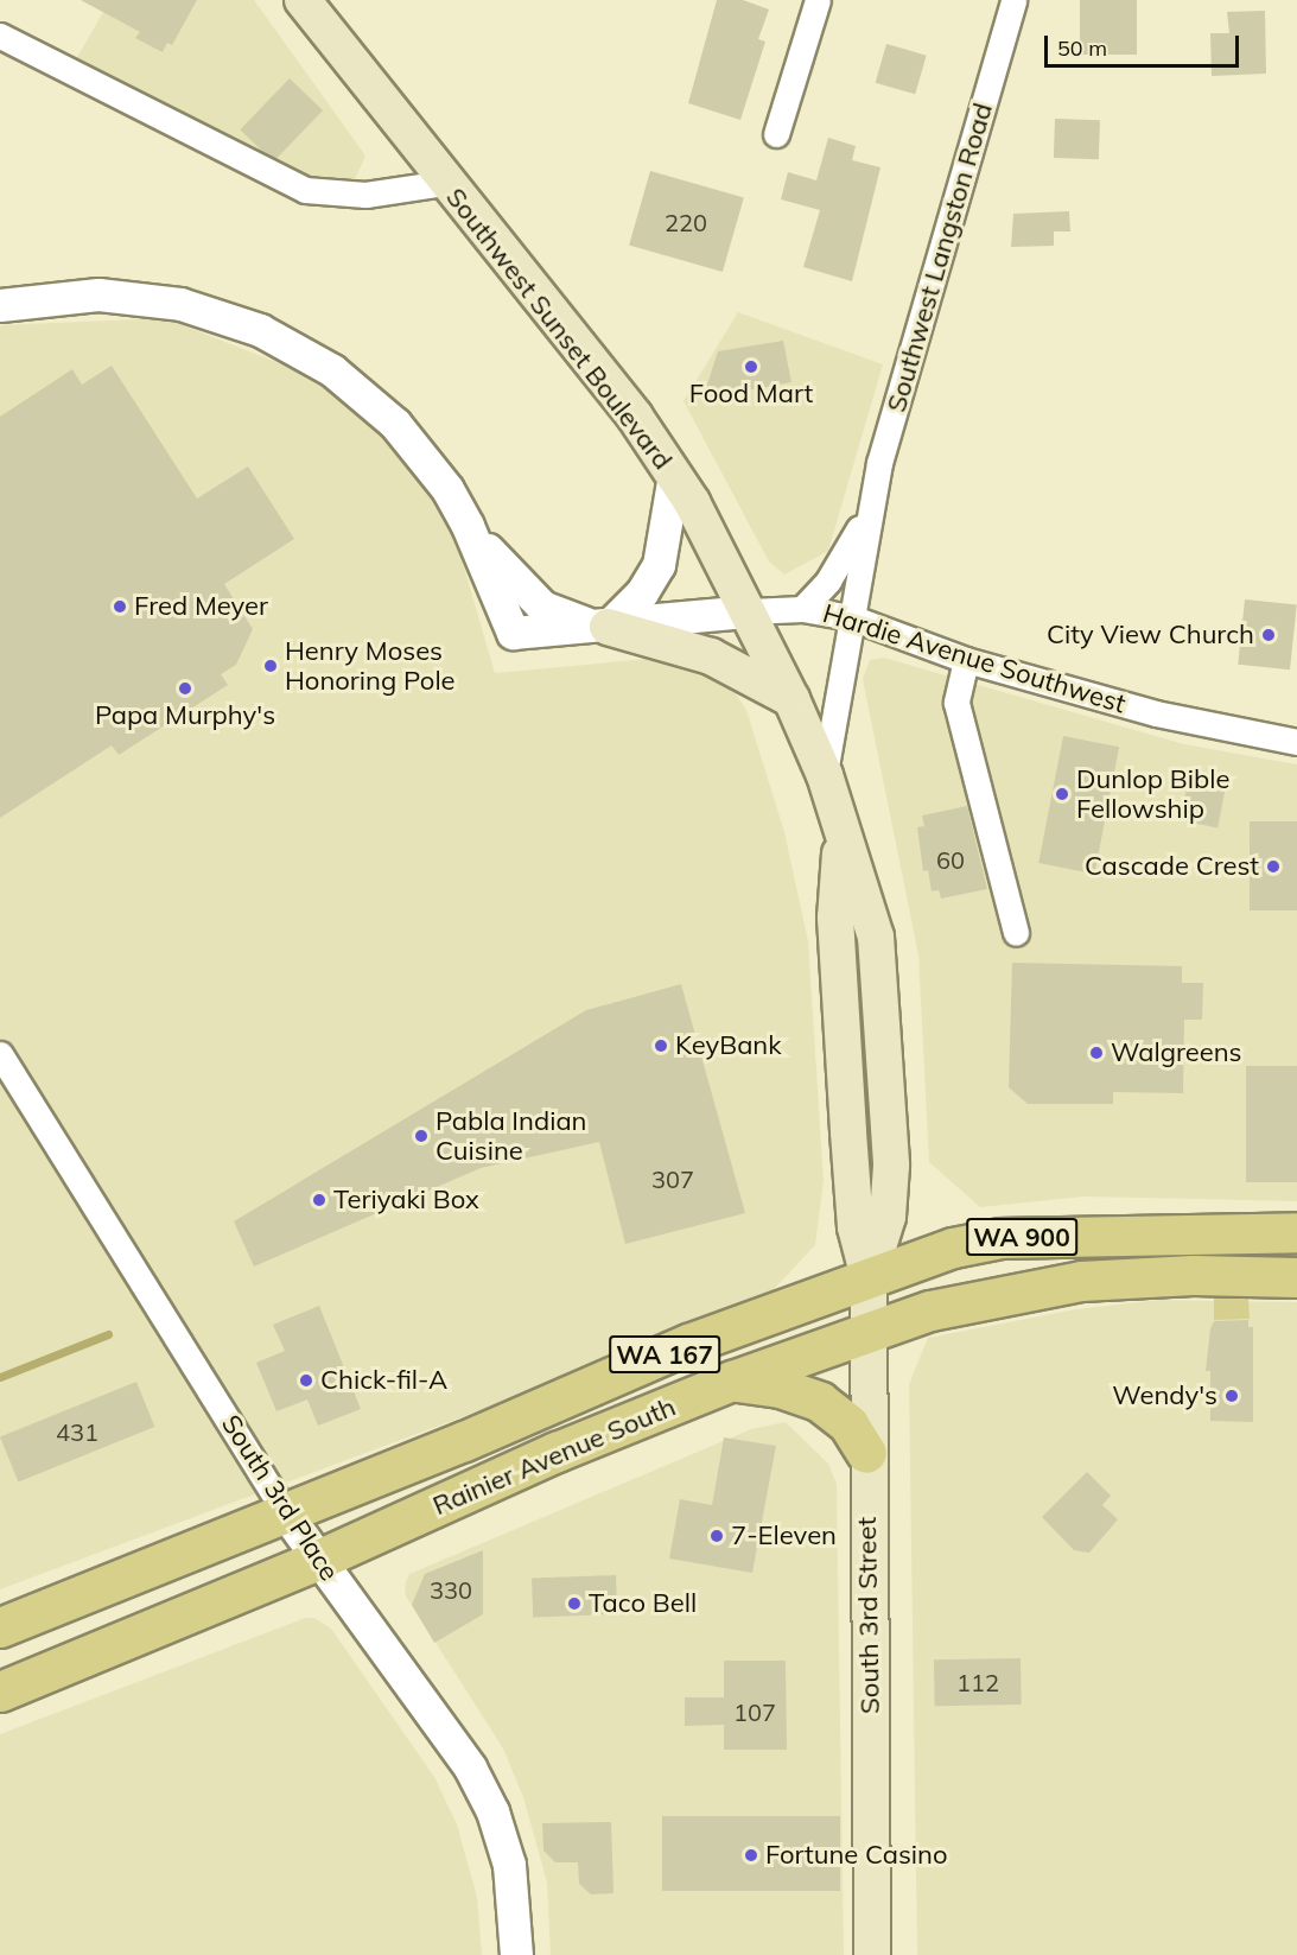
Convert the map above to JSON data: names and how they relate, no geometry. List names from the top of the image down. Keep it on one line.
{"streets":{"main road":["Southwest Sunset Boulevard","WA 900","WA 167","Rainier Avenue South","South 3rd Street"],"street":["Southwest Langston Road","Hardie Avenue Southwest","South 3rd Place"]},"crossings":[["Southwest Langston Road","Southwest Sunset Boulevard"],["Southwest Langston Road","Hardie Avenue Southwest"],["Southwest Sunset Boulevard","Hardie Avenue Southwest"],["Southwest Sunset Boulevard","Rainier Avenue South"],["Southwest Sunset Boulevard","South 3rd Street"],["Rainier Avenue South","South 3rd Place"],["Rainier Avenue South","South 3rd Street"]],"places":["Food Mart","Fred Meyer","City View Church","Henry Moses Honoring Pole","Papa Murphy's","Dunlop Bible Fellowship","Cascade Crest","KeyBank","Walgreens","Pabla Indian Cuisine","Teriyaki Box","Chick-fil-A","Wendy's","7-Eleven","Taco Bell","Fortune Casino"],"house_numbers":["220","60","307","431","330","112","107"],"scale_bar":"50 m"}
